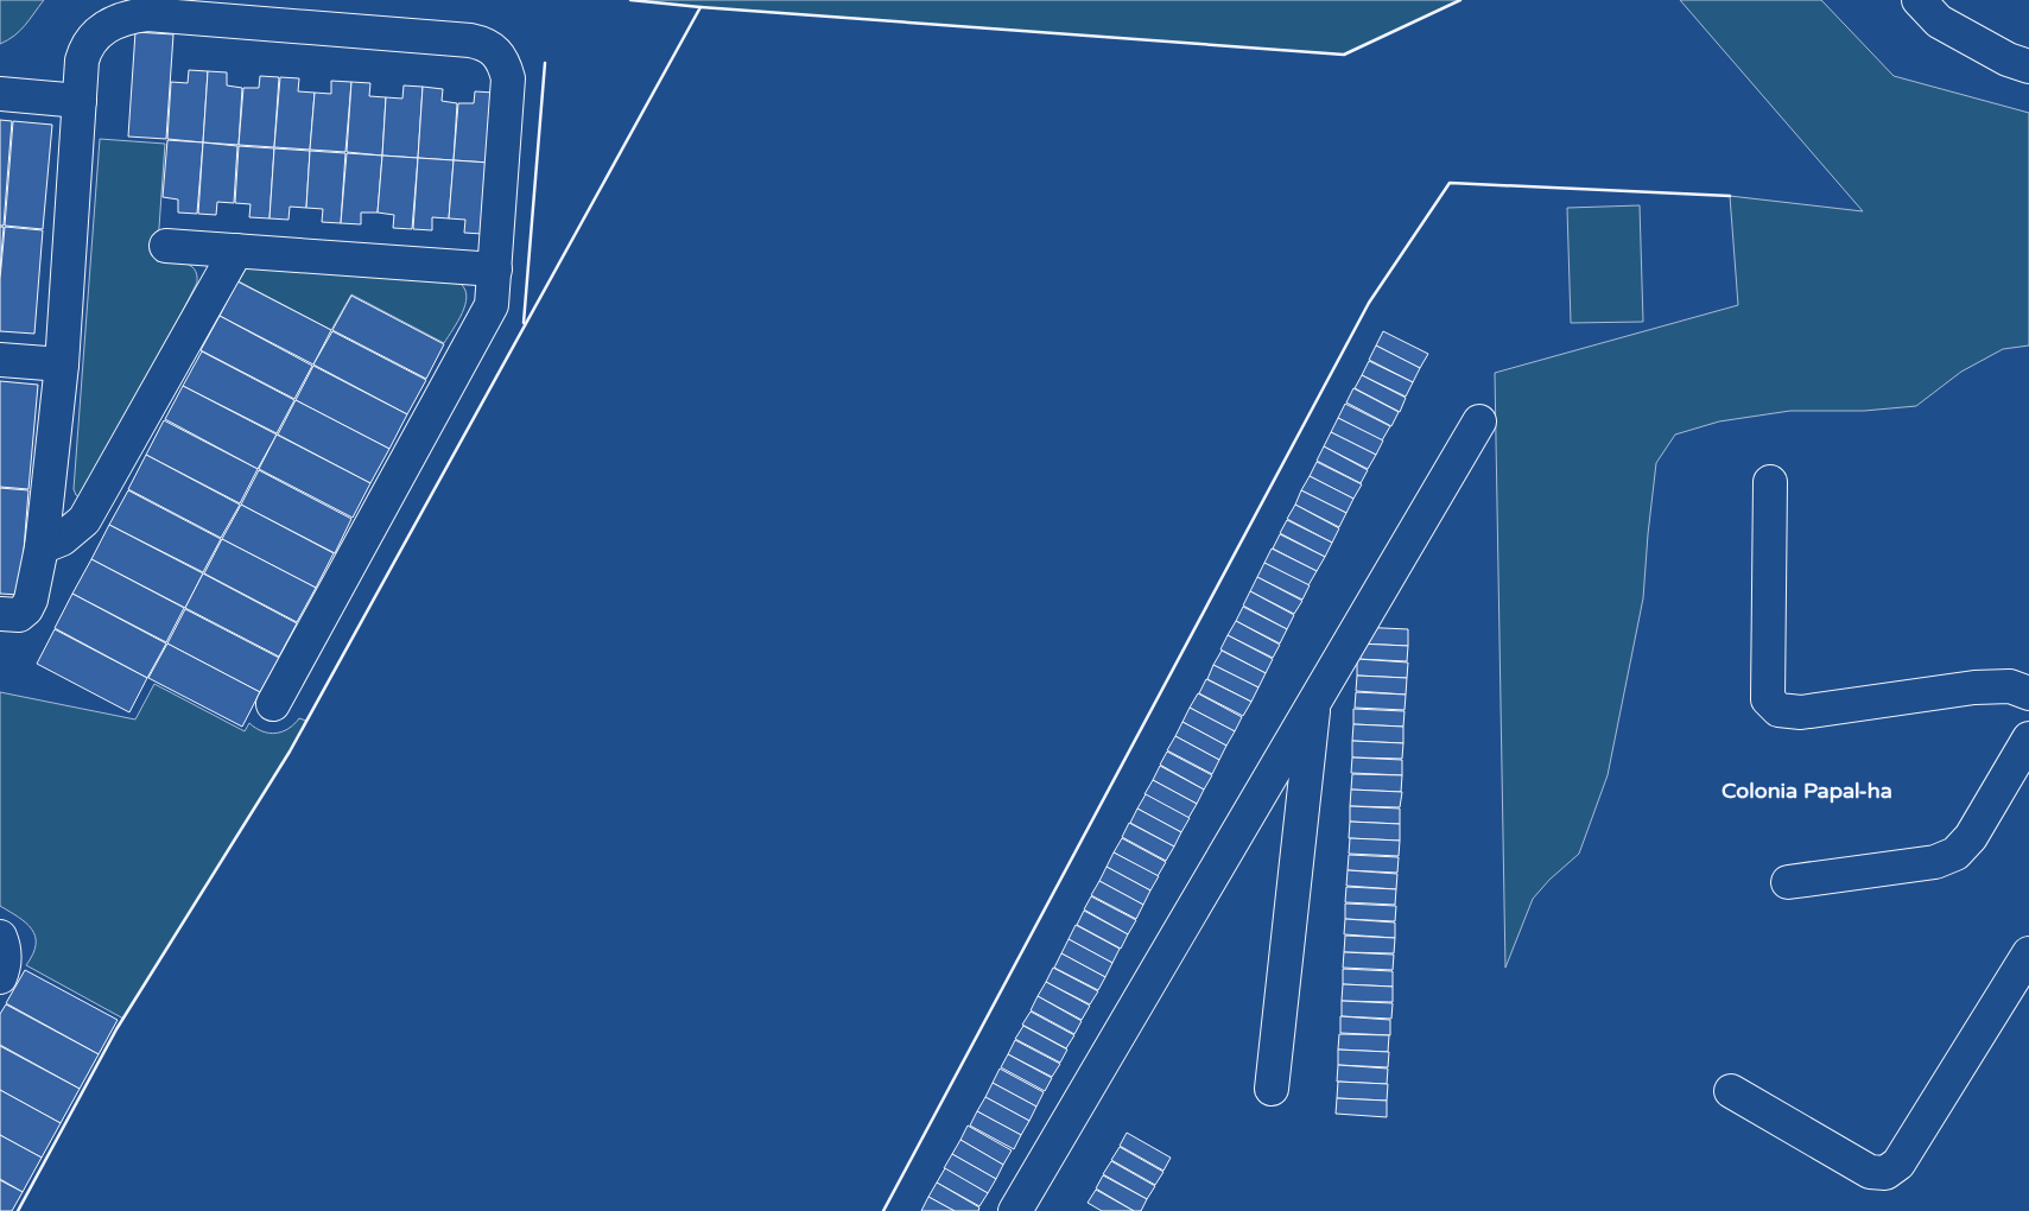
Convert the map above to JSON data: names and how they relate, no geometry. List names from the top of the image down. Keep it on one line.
{"districts":["Colonia Papal-ha"]}
